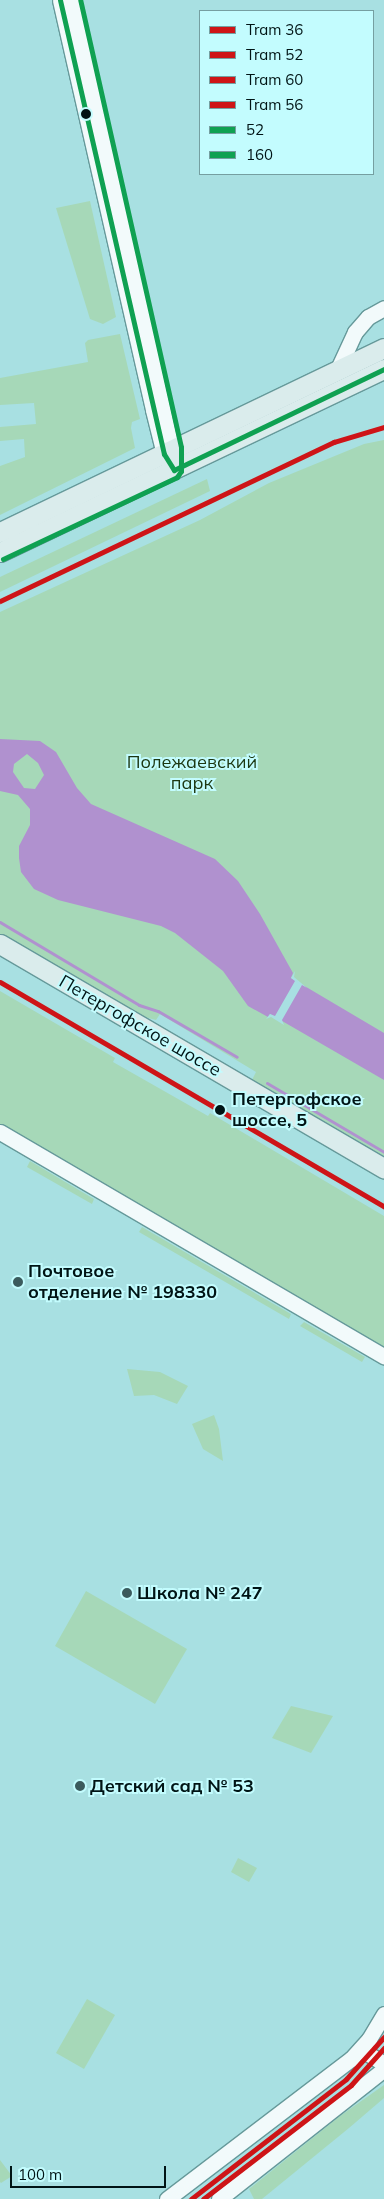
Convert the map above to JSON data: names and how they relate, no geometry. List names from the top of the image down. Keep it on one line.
{"streets":{"main road":["Петергофское шоссе"]},"parks":["Полежаевский парк"],"places":["Петергофское шоссе, 5","Почтовое отделение № 198330","Школа № 247","Детский сад № 53"],"lines":["transit line 52","transit line 160","tram line 52","tram line 36","tram line 60","tram line 56"],"legend":["Tram 36","Tram 52","Tram 60","Tram 56","52","160"],"scale_bar":"100 m"}
